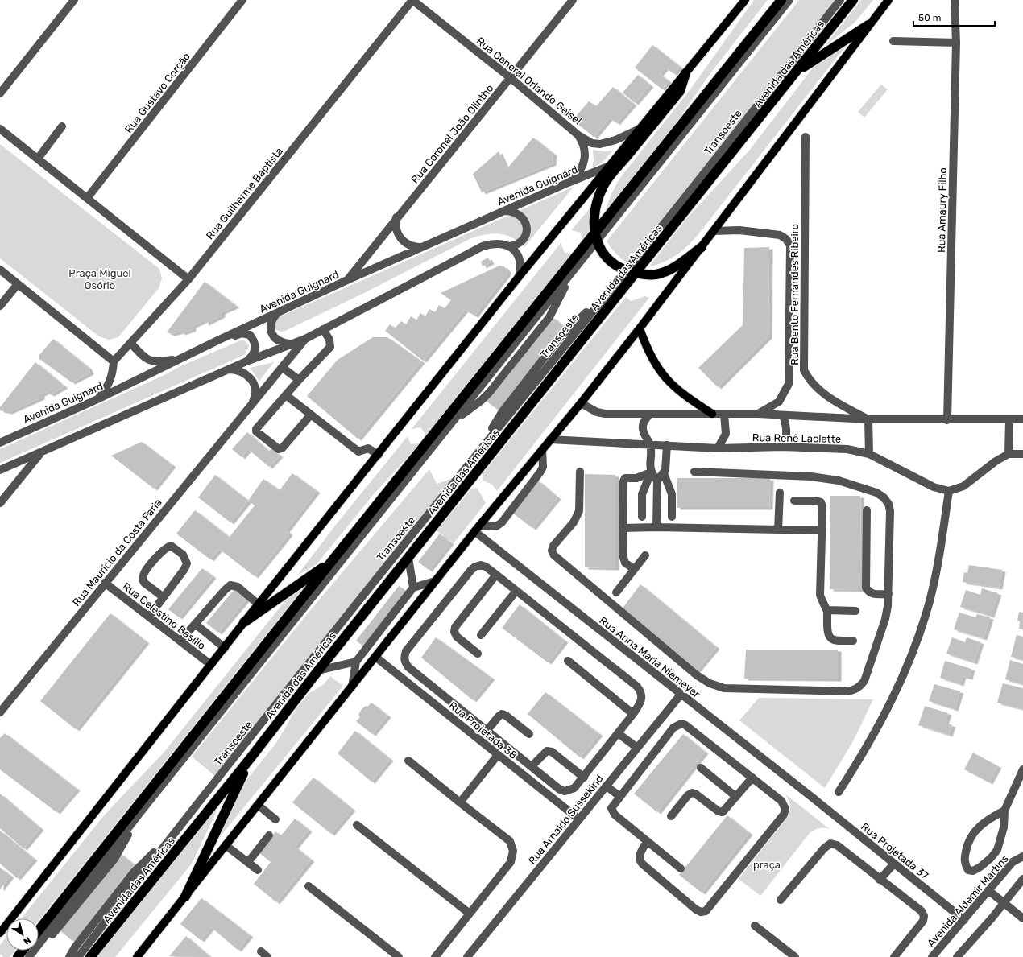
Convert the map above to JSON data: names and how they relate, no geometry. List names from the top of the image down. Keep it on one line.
{"streets":{"highway":["Avenida das Américas"],"street":["Rua General Orlando Geisel","Rua Gustavo Corção","Transoeste","Rua Coronel João Olintho","Avenida Guignard","Rua Guilherme Baptista","Rua Amaury Filho","Rua Bento Fernandes Ribeiro","Rua Renê Laclette","Rua Maurício da Costa Faria","Rua Celestino Basílio","Rua Anna Maria Niemeyer","Rua Projetada 38","Rua Arnaldo Sussekind","Rua Projetada 37","Avenida Aldemir Martins"]},"crossings":[["Rua General Orlando Geisel","Rua Coronel João Olintho"],["Rua General Orlando Geisel","Rua Guilherme Baptista"],["Rua Coronel João Olintho","Avenida Guignard"],["Rua Amaury Filho","Rua Renê Laclette"],["Rua Bento Fernandes Ribeiro","Rua Renê Laclette"],["Rua Maurício da Costa Faria","Rua Celestino Basílio"],["Rua Anna Maria Niemeyer","Rua Arnaldo Sussekind"],["Rua Anna Maria Niemeyer","Rua Projetada 37"],["Rua Projetada 38","Rua Arnaldo Sussekind"],["Rua Projetada 37","Avenida Aldemir Martins"]],"parks":["Praça Miguel Osório","praça"],"scale_bar":"50 m","north":"bottom right"}
